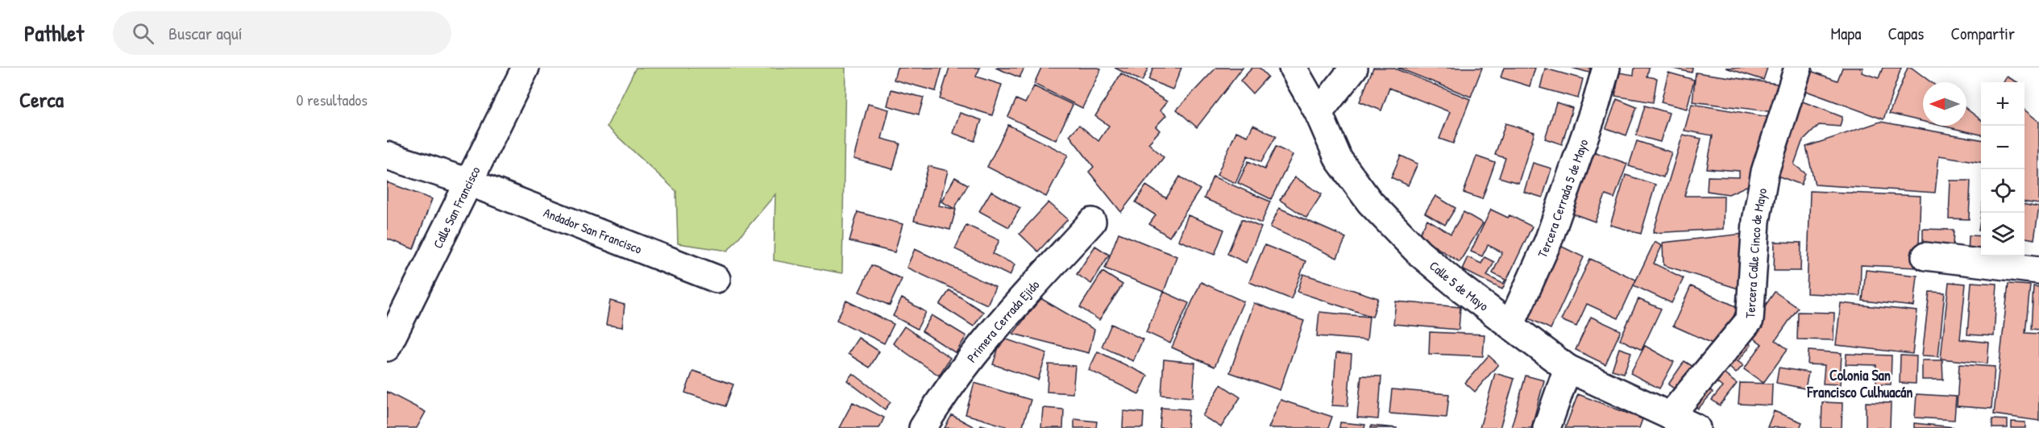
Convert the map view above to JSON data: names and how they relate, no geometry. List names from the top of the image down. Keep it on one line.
{"streets":{"street":["Tercera Cerrada 5 de Mayo","Calle San Francisco","Andador San Francisco","Tercera Calle Cinco de Mayo","Calle 5 de Mayo","Primera Cerrada Ejido"]},"crossings":[["Tercera Cerrada 5 de Mayo","Calle 5 de Mayo"],["Calle San Francisco","Andador San Francisco"],["Tercera Calle Cinco de Mayo","Calle 5 de Mayo"]],"districts":["Colonia San Francisco Culhuacán"],"north":"left","page":{"header":"Pathlet","search":"Buscar aquí","nav":["Mapa","Capas","Compartir"],"heading":["Cerca","0 resultados"],"map_buttons":["+","−"]}}
